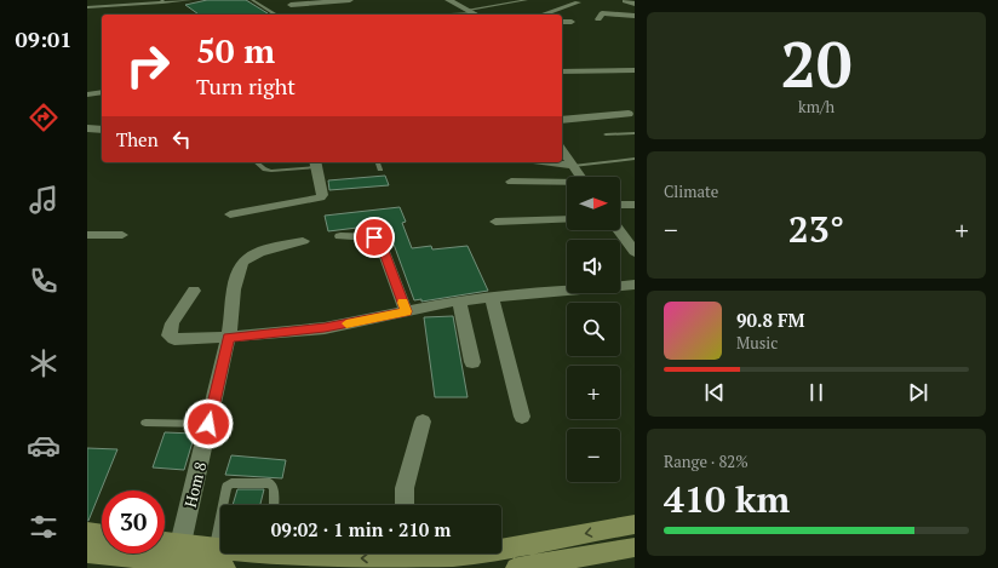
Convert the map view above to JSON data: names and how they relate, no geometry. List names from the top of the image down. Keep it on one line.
{"streets":{"street":["Hom 8"]},"north":"right","page":{"tabs":"09:01","tile":[["20","km/h"],"Climate",["Range · 82%","410 km"]],"turn":["50 m","Turn right"],"then":"Then","map_buttons":["+","−"],"heat":["−","23°","+"],"song":["90.8 FM","Music"],"limit":"30","trip":"09:02 · 1 min · 210 m"}}
